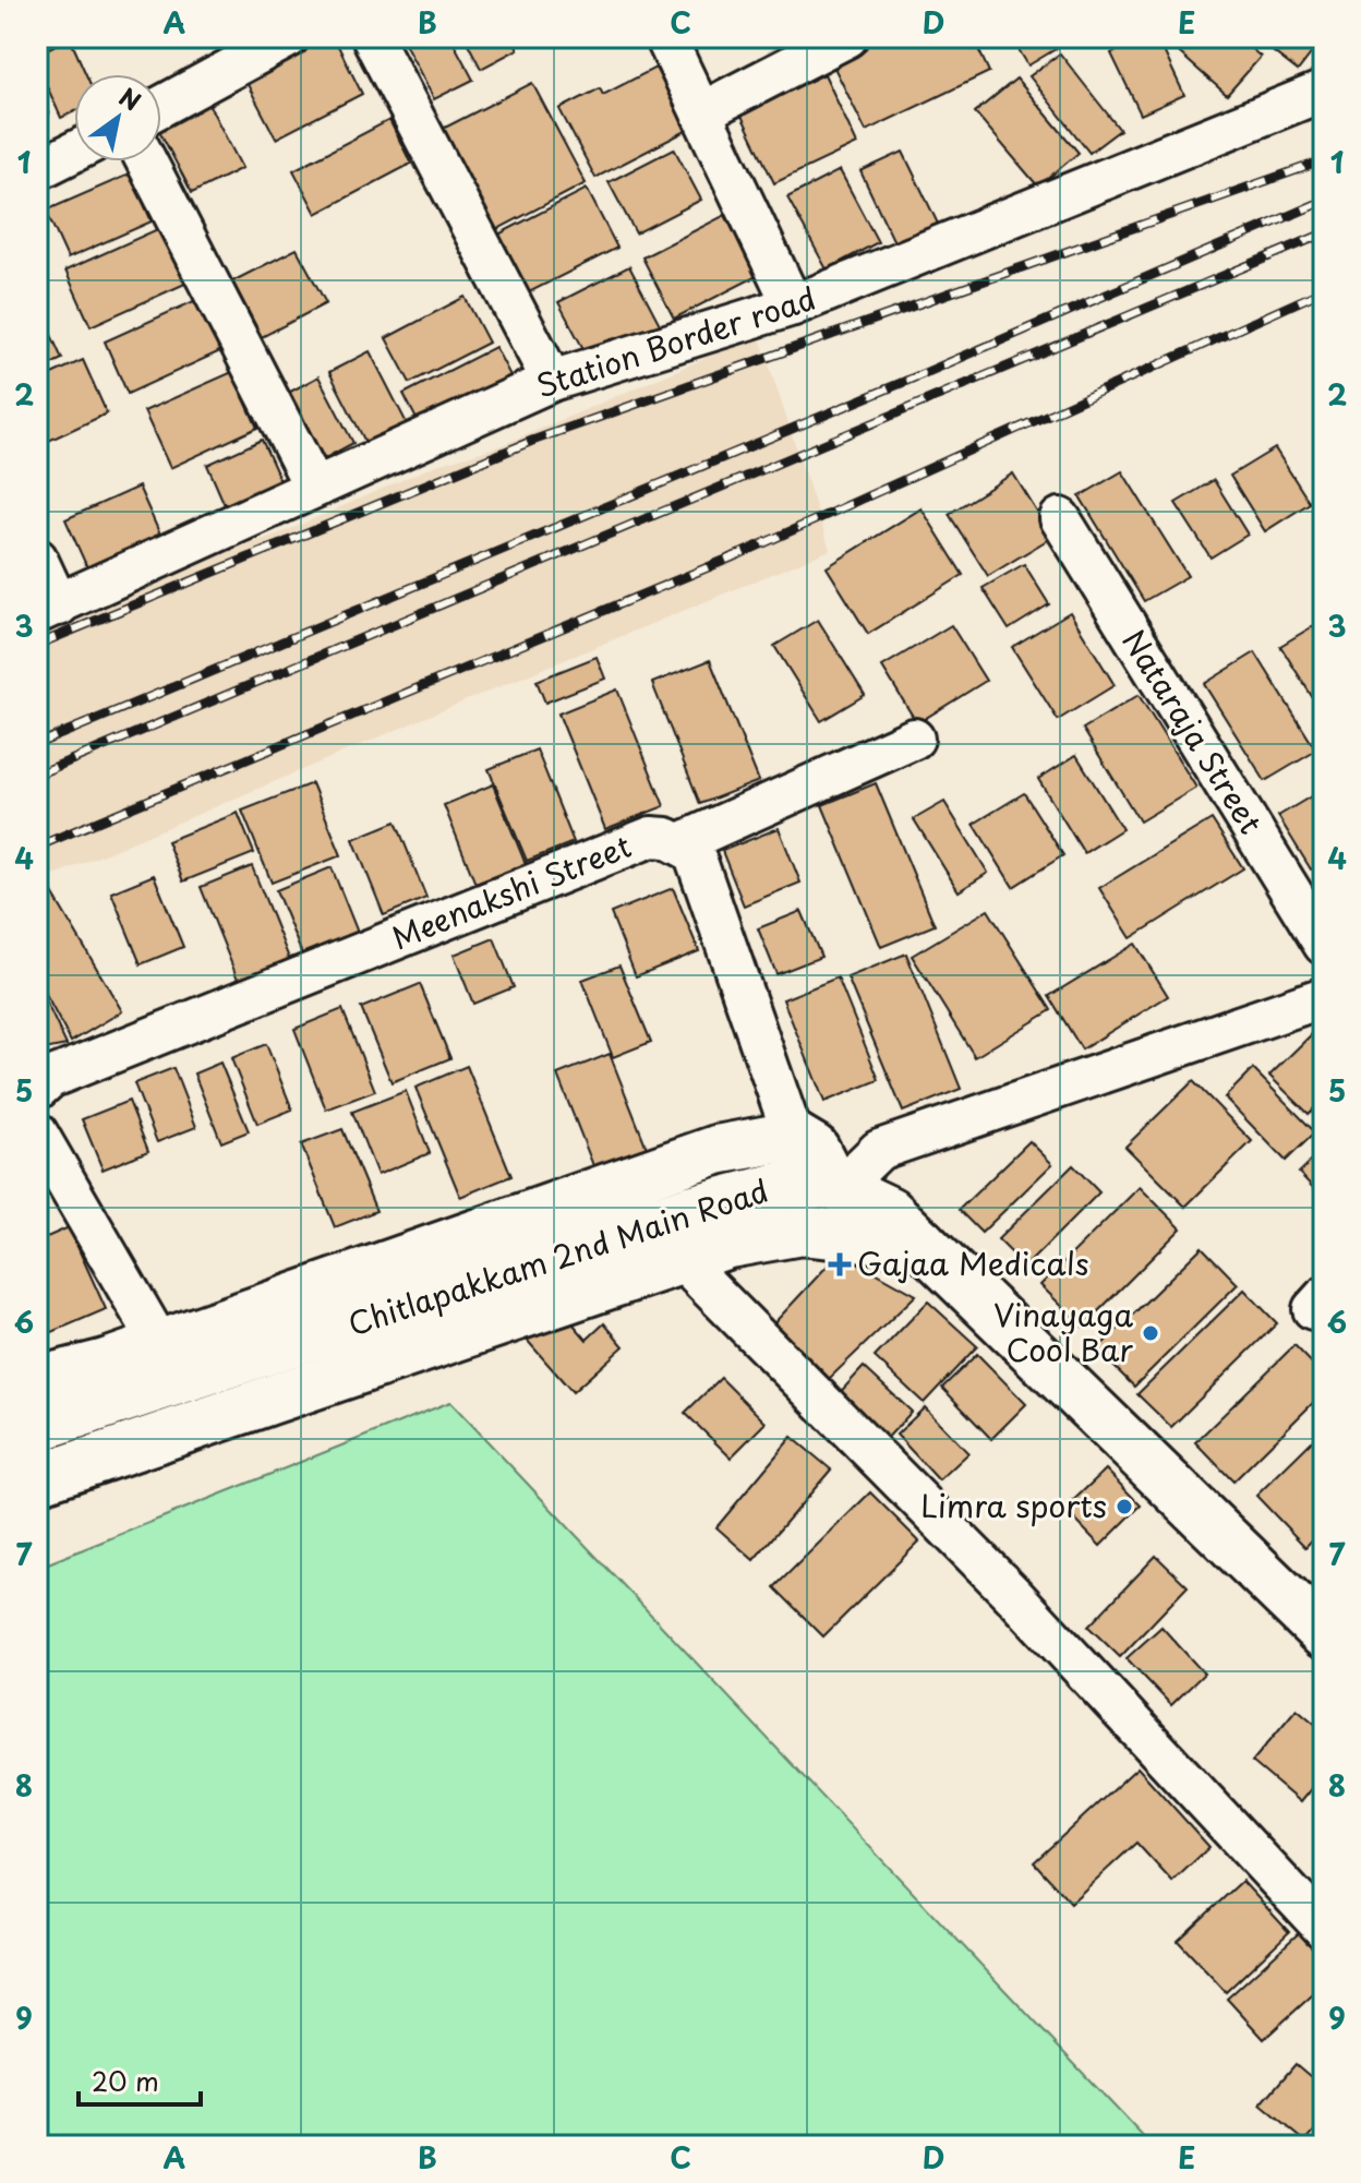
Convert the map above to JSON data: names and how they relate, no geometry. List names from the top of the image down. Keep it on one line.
{"streets":{"street":["Station Border road","Nataraja Street","Meenakshi Street","Chitlapakkam 2nd Main Road"]},"places":{"health":["Gajaa Medicals"],"other":["Vinayaga Cool Bar","Limra sports"]},"scale_bar":"20 m","north":"top right","grid":{"columns":["A","B","C","D","E"],"rows":["1","2","3","4","5","6","7","8","9"]}}
